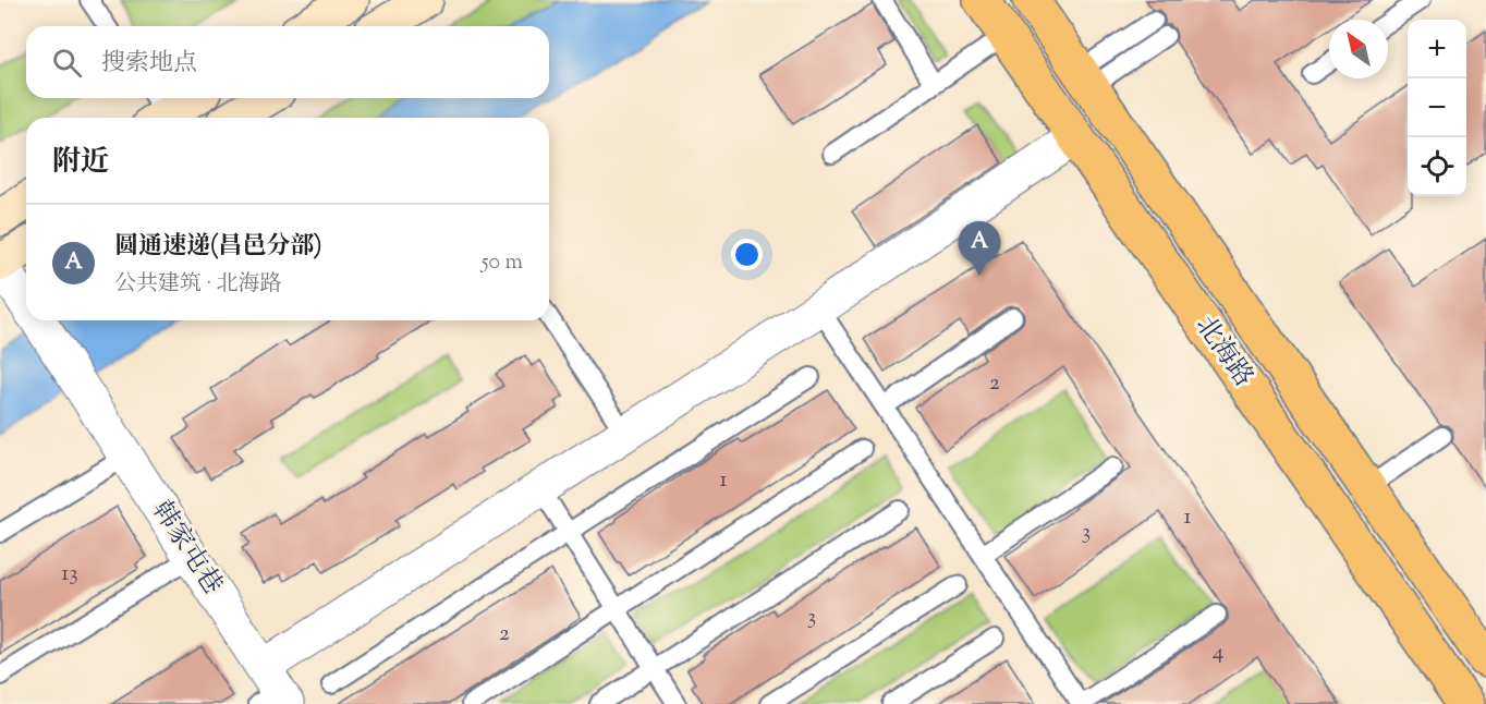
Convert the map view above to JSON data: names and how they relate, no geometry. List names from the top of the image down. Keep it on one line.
{"streets":{"main road":["北海路"],"street":["韩家屯巷"]},"house_numbers":["2","1","1","3","13","3","2","4"],"north":"top left","page":{"map_buttons":["+","−"],"search":"搜索地点","heading":"附近","list":[{"mark":"A","name":"圆通速递(昌邑分部)","note":"公共建筑 · 北海路","value":"50 m"}],"pins":"A"}}
